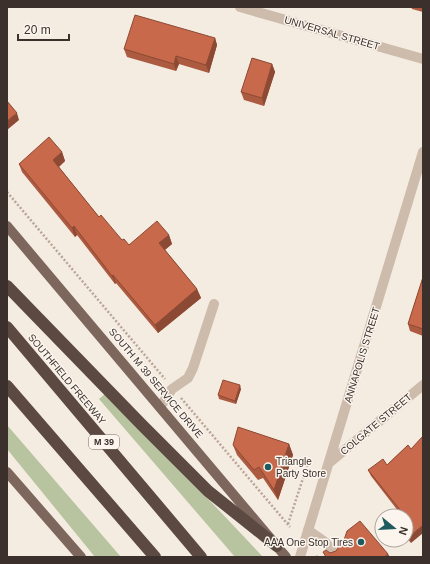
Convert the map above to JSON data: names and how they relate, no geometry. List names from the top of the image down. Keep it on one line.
{"streets":{"highway":["SOUTHFIELD FREEWAY","M 39"],"main road":["SOUTH M 39 SERVICE DRIVE"],"street":["UNIVERSAL STREET","ANNAPOLIS STREET","COLGATE STREET"]},"crossings":[["ANNAPOLIS STREET","COLGATE STREET"]],"places":["Triangle Party Store","AAA One Stop Tires"],"scale_bar":"20 m","north":"right"}
